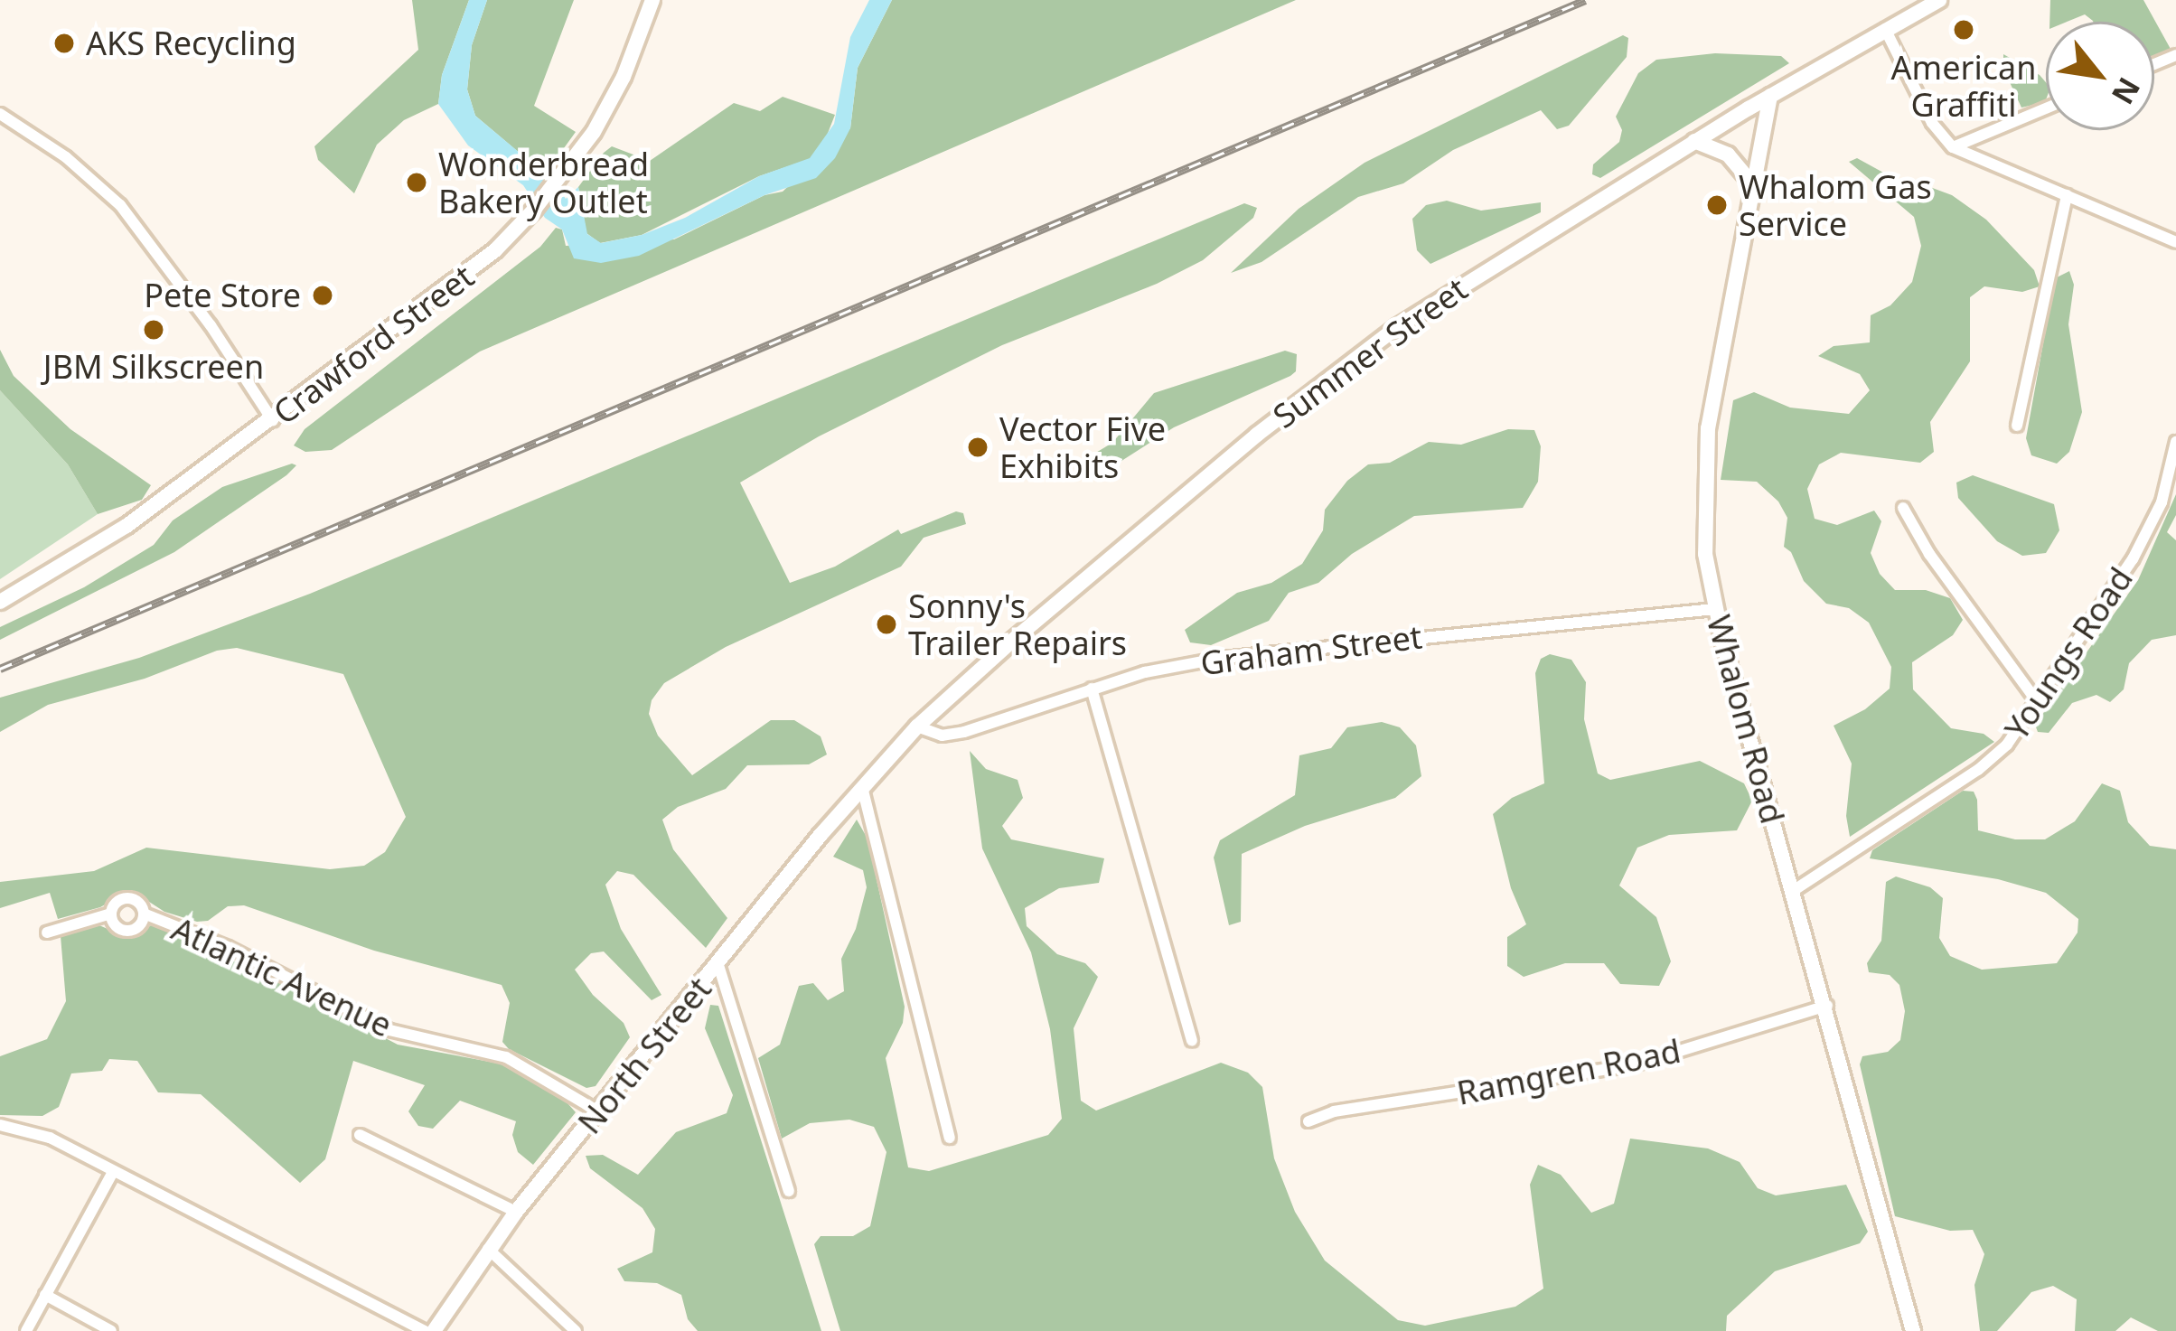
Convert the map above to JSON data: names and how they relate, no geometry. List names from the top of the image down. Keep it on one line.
{"streets":{"main road":["Crawford Street","Summer Street","Whalom Road","North Street"],"street":["Graham Street","Youngs Road","Atlantic Avenue","Ramgren Road"]},"crossings":[["Summer Street","Graham Street"],["Summer Street","Whalom Road"],["Summer Street","North Street"],["Graham Street","Whalom Road"],["Youngs Road","Whalom Road"],["Whalom Road","Ramgren Road"],["Atlantic Avenue","North Street"]],"places":["American Graffiti","AKS Recycling","Wonderbread Bakery Outlet","Whalom Gas Service","Pete Store","JBM Silkscreen","Vector Five Exhibits","Sonny's Trailer Repairs"],"north":"bottom right"}
